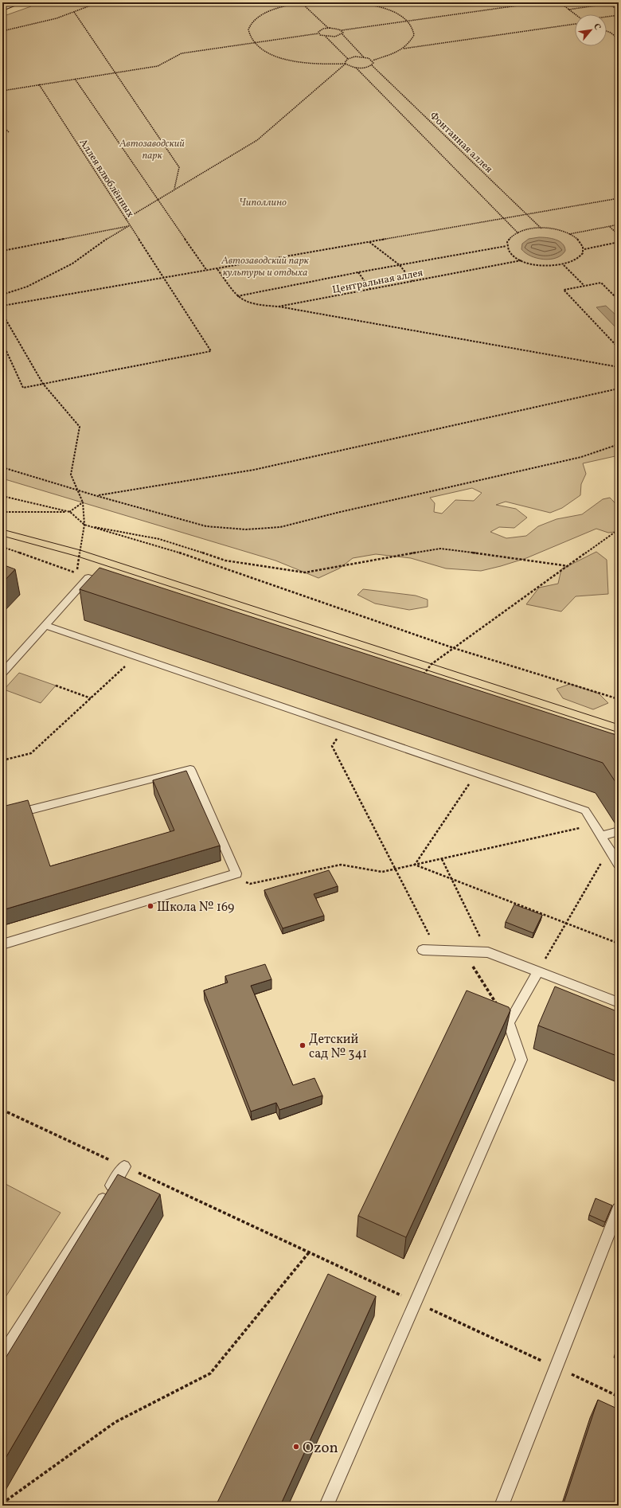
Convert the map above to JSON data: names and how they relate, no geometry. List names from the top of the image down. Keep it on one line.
{"streets":{"path":["Фонтанная аллея","Аллея влюблённых","Центральная аллея"]},"parks":["Автозаводский парк","Чиполлино","Автозаводский парк культуры и отдыха"],"places":["Школа № 169","Детский сад № 341","Ozon"],"north":"top right"}
